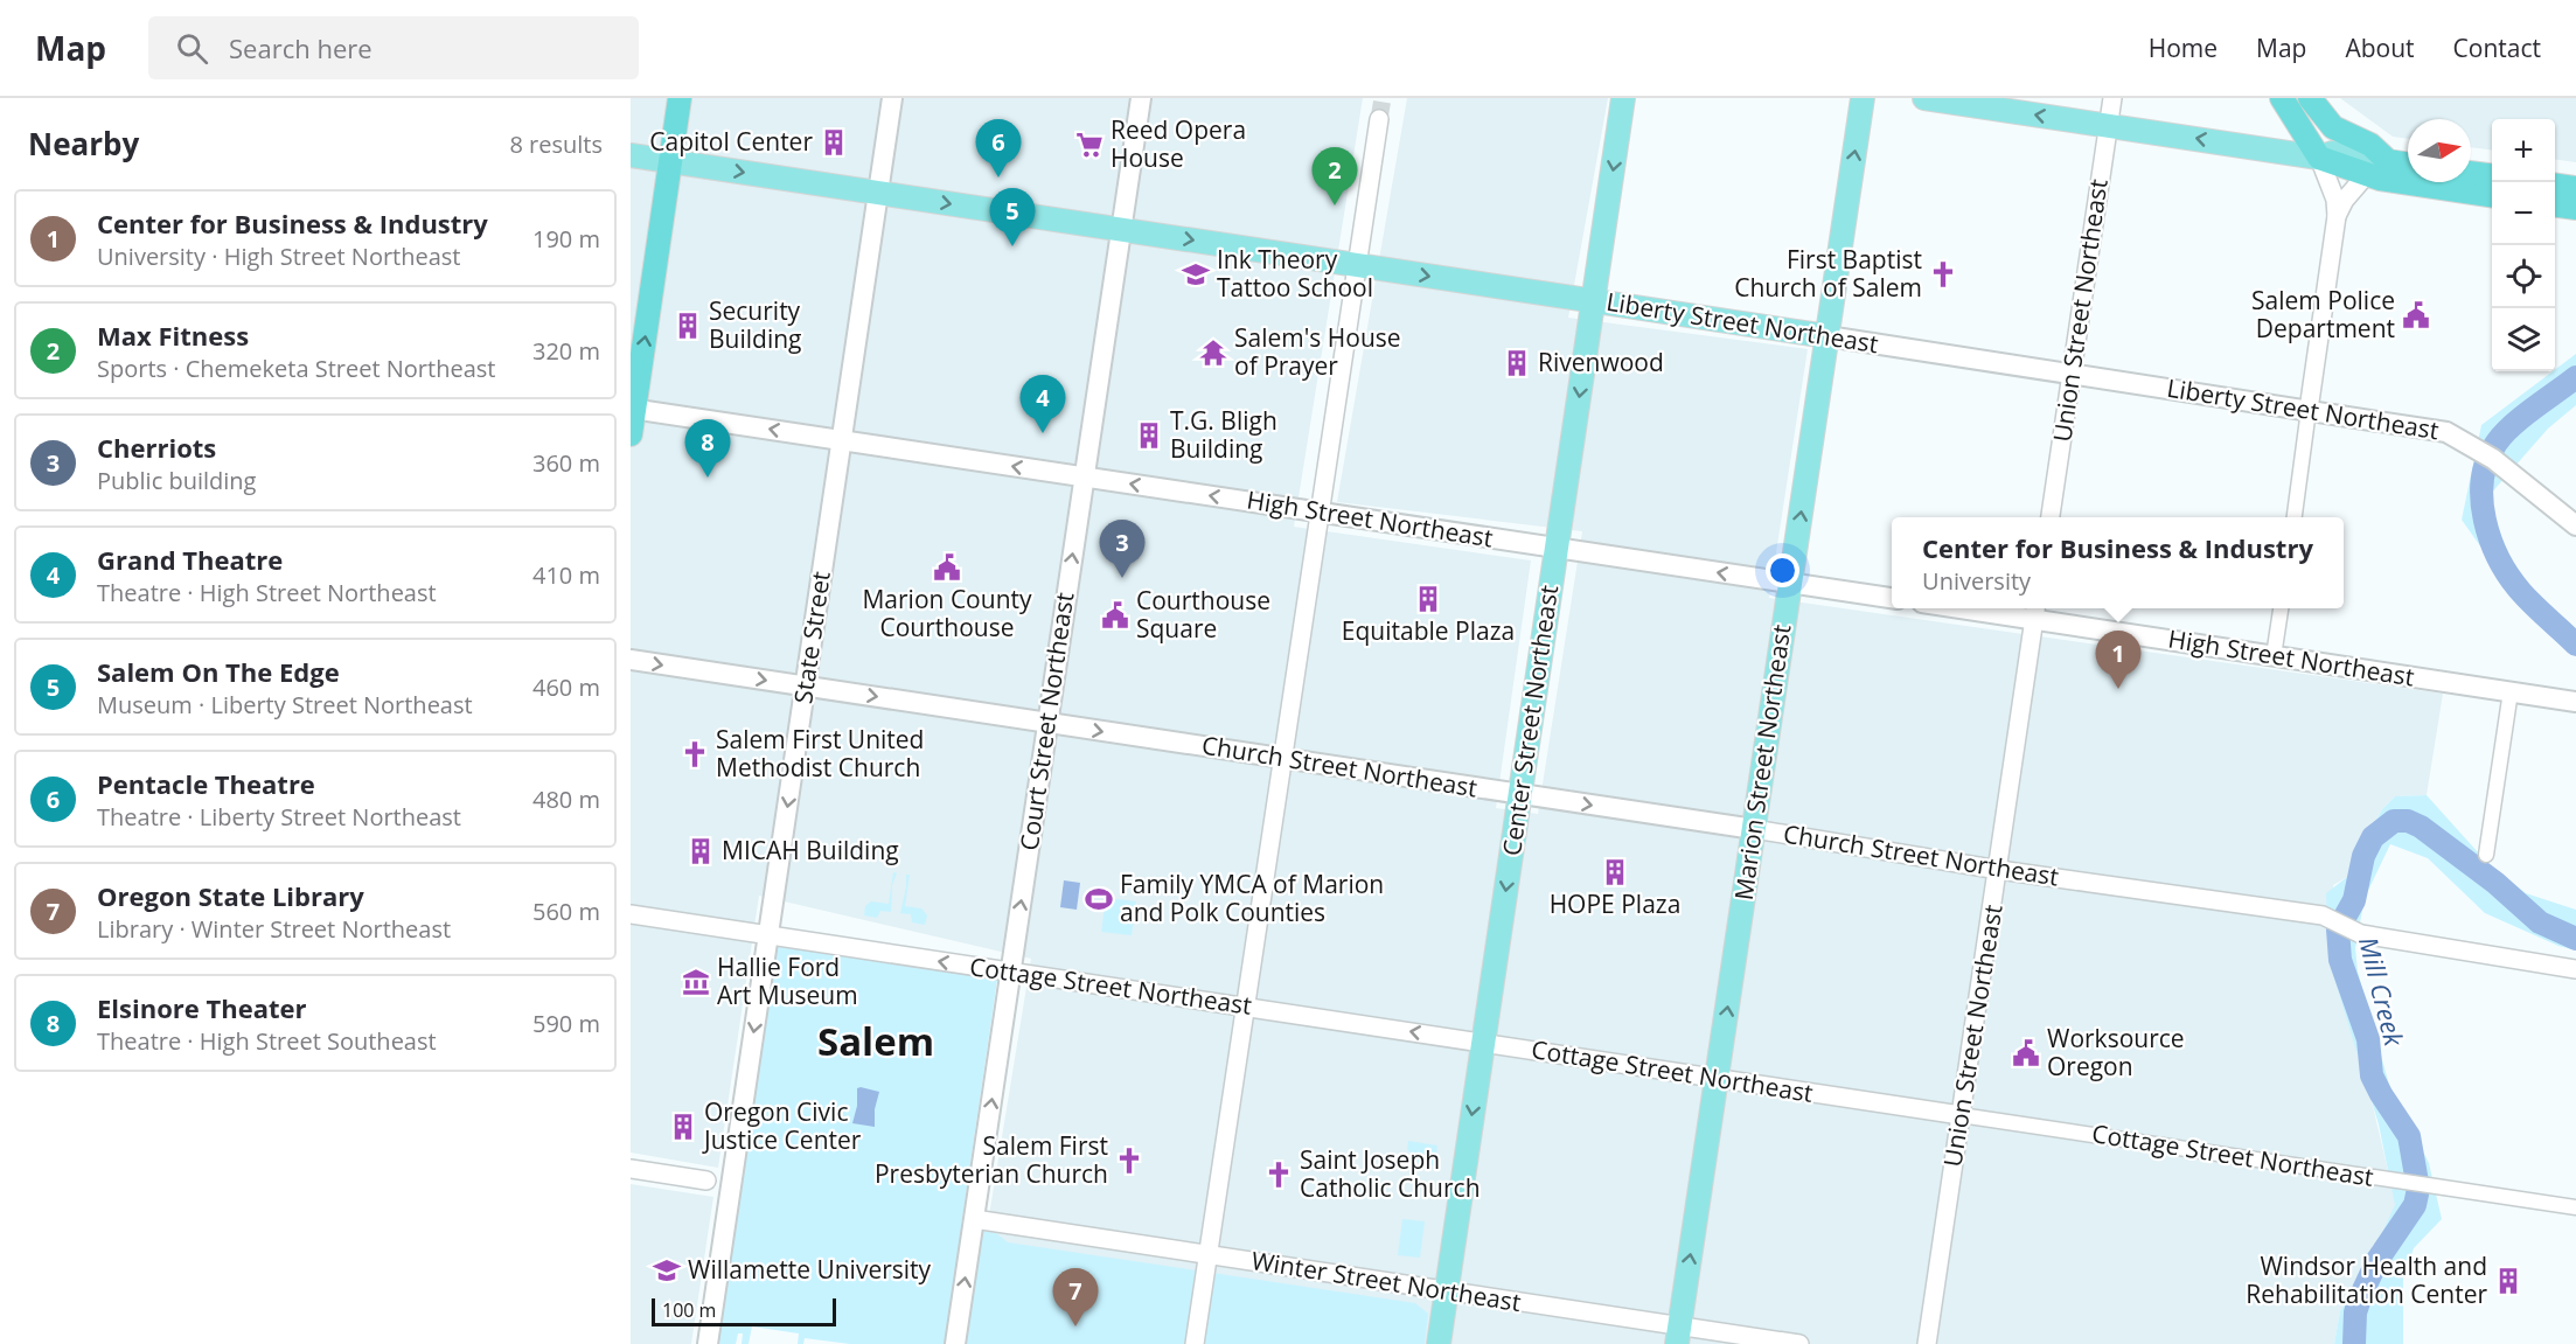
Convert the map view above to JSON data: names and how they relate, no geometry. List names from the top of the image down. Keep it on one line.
{"streets":{"main road":["Liberty Street Northeast","High Street Northeast","State Street","Center Street Northeast","Court Street Northeast","Marion Street Northeast","Church Street Northeast"],"street":["Union Street Northeast","Cottage Street Northeast","Winter Street Northeast"]},"crossings":[["Union Street Northeast","Liberty Street Northeast"],["Union Street Northeast","High Street Northeast"],["Union Street Northeast","Church Street Northeast"],["Union Street Northeast","Cottage Street Northeast"],["Liberty Street Northeast","State Street"],["Liberty Street Northeast","Center Street Northeast"],["Liberty Street Northeast","Court Street Northeast"],["Liberty Street Northeast","Marion Street Northeast"],["High Street Northeast","State Street"],["High Street Northeast","Center Street Northeast"],["High Street Northeast","Court Street Northeast"],["High Street Northeast","Marion Street Northeast"],["State Street","Church Street Northeast"],["State Street","Cottage Street Northeast"],["Center Street Northeast","Church Street Northeast"],["Center Street Northeast","Cottage Street Northeast"],["Center Street Northeast","Winter Street Northeast"],["Court Street Northeast","Church Street Northeast"],["Court Street Northeast","Cottage Street Northeast"],["Court Street Northeast","Winter Street Northeast"],["Marion Street Northeast","Church Street Northeast"],["Marion Street Northeast","Cottage Street Northeast"],["Marion Street Northeast","Winter Street Northeast"]],"one_way":["Liberty Street Northeast","High Street Northeast","State Street","Center Street Northeast","Court Street Northeast","Marion Street Northeast","Church Street Northeast"],"districts":["Salem"],"water":["Mill Creek"],"places":{"building":["Capitol Center","Security Building","Rivenwood","T.G. Bligh Building","Equitable Plaza","MICAH Building","HOPE Plaza","Oregon Civic Justice Center","Windsor Health and Rehabilitation Center"],"supermarket":["Reed Opera House"],"school or university":["Ink Theory Tattoo School","Willamette University"],"church":["First Baptist Church of Salem","Salem First United Methodist Church","Salem First Presbyterian Church","Saint Joseph Catholic Church"],"public building":["Salem Police Department","Marion County Courthouse","Courthouse Square","Worksource Oregon"],"temple":["Salem's House of Prayer"],"sports":["Family YMCA of Marion and Polk Counties"],"museum":["Hallie Ford Art Museum"]},"scale_bar":"100 m","north":"right","page":{"header":"Map","search":"Search here","nav":["Home","Map","About","Contact"],"heading":["Nearby","8 results"],"map_buttons":["+","−"],"pins":["6","2","5","4","8","3","1","7"],"list":[{"mark":"1","name":"Center for Business & Industry","note":"University · High Street Northeast","value":"190 m"},{"mark":"2","name":"Max Fitness","note":"Sports · Chemeketa Street Northeast","value":"320 m"},{"mark":"3","name":"Cherriots","note":"Public building","value":"360 m"},{"mark":"4","name":"Grand Theatre","note":"Theatre · High Street Northeast","value":"410 m"},{"mark":"5","name":"Salem On The Edge","note":"Museum · Liberty Street Northeast","value":"460 m"},{"mark":"6","name":"Pentacle Theatre","note":"Theatre · Liberty Street Northeast","value":"480 m"},{"mark":"7","name":"Oregon State Library","note":"Library · Winter Street Northeast","value":"560 m"},{"mark":"8","name":"Elsinore Theater","note":"Theatre · High Street Southeast","value":"590 m"}],"popup":["Center for Business & Industry","University"],"scale":"100 m"}}
